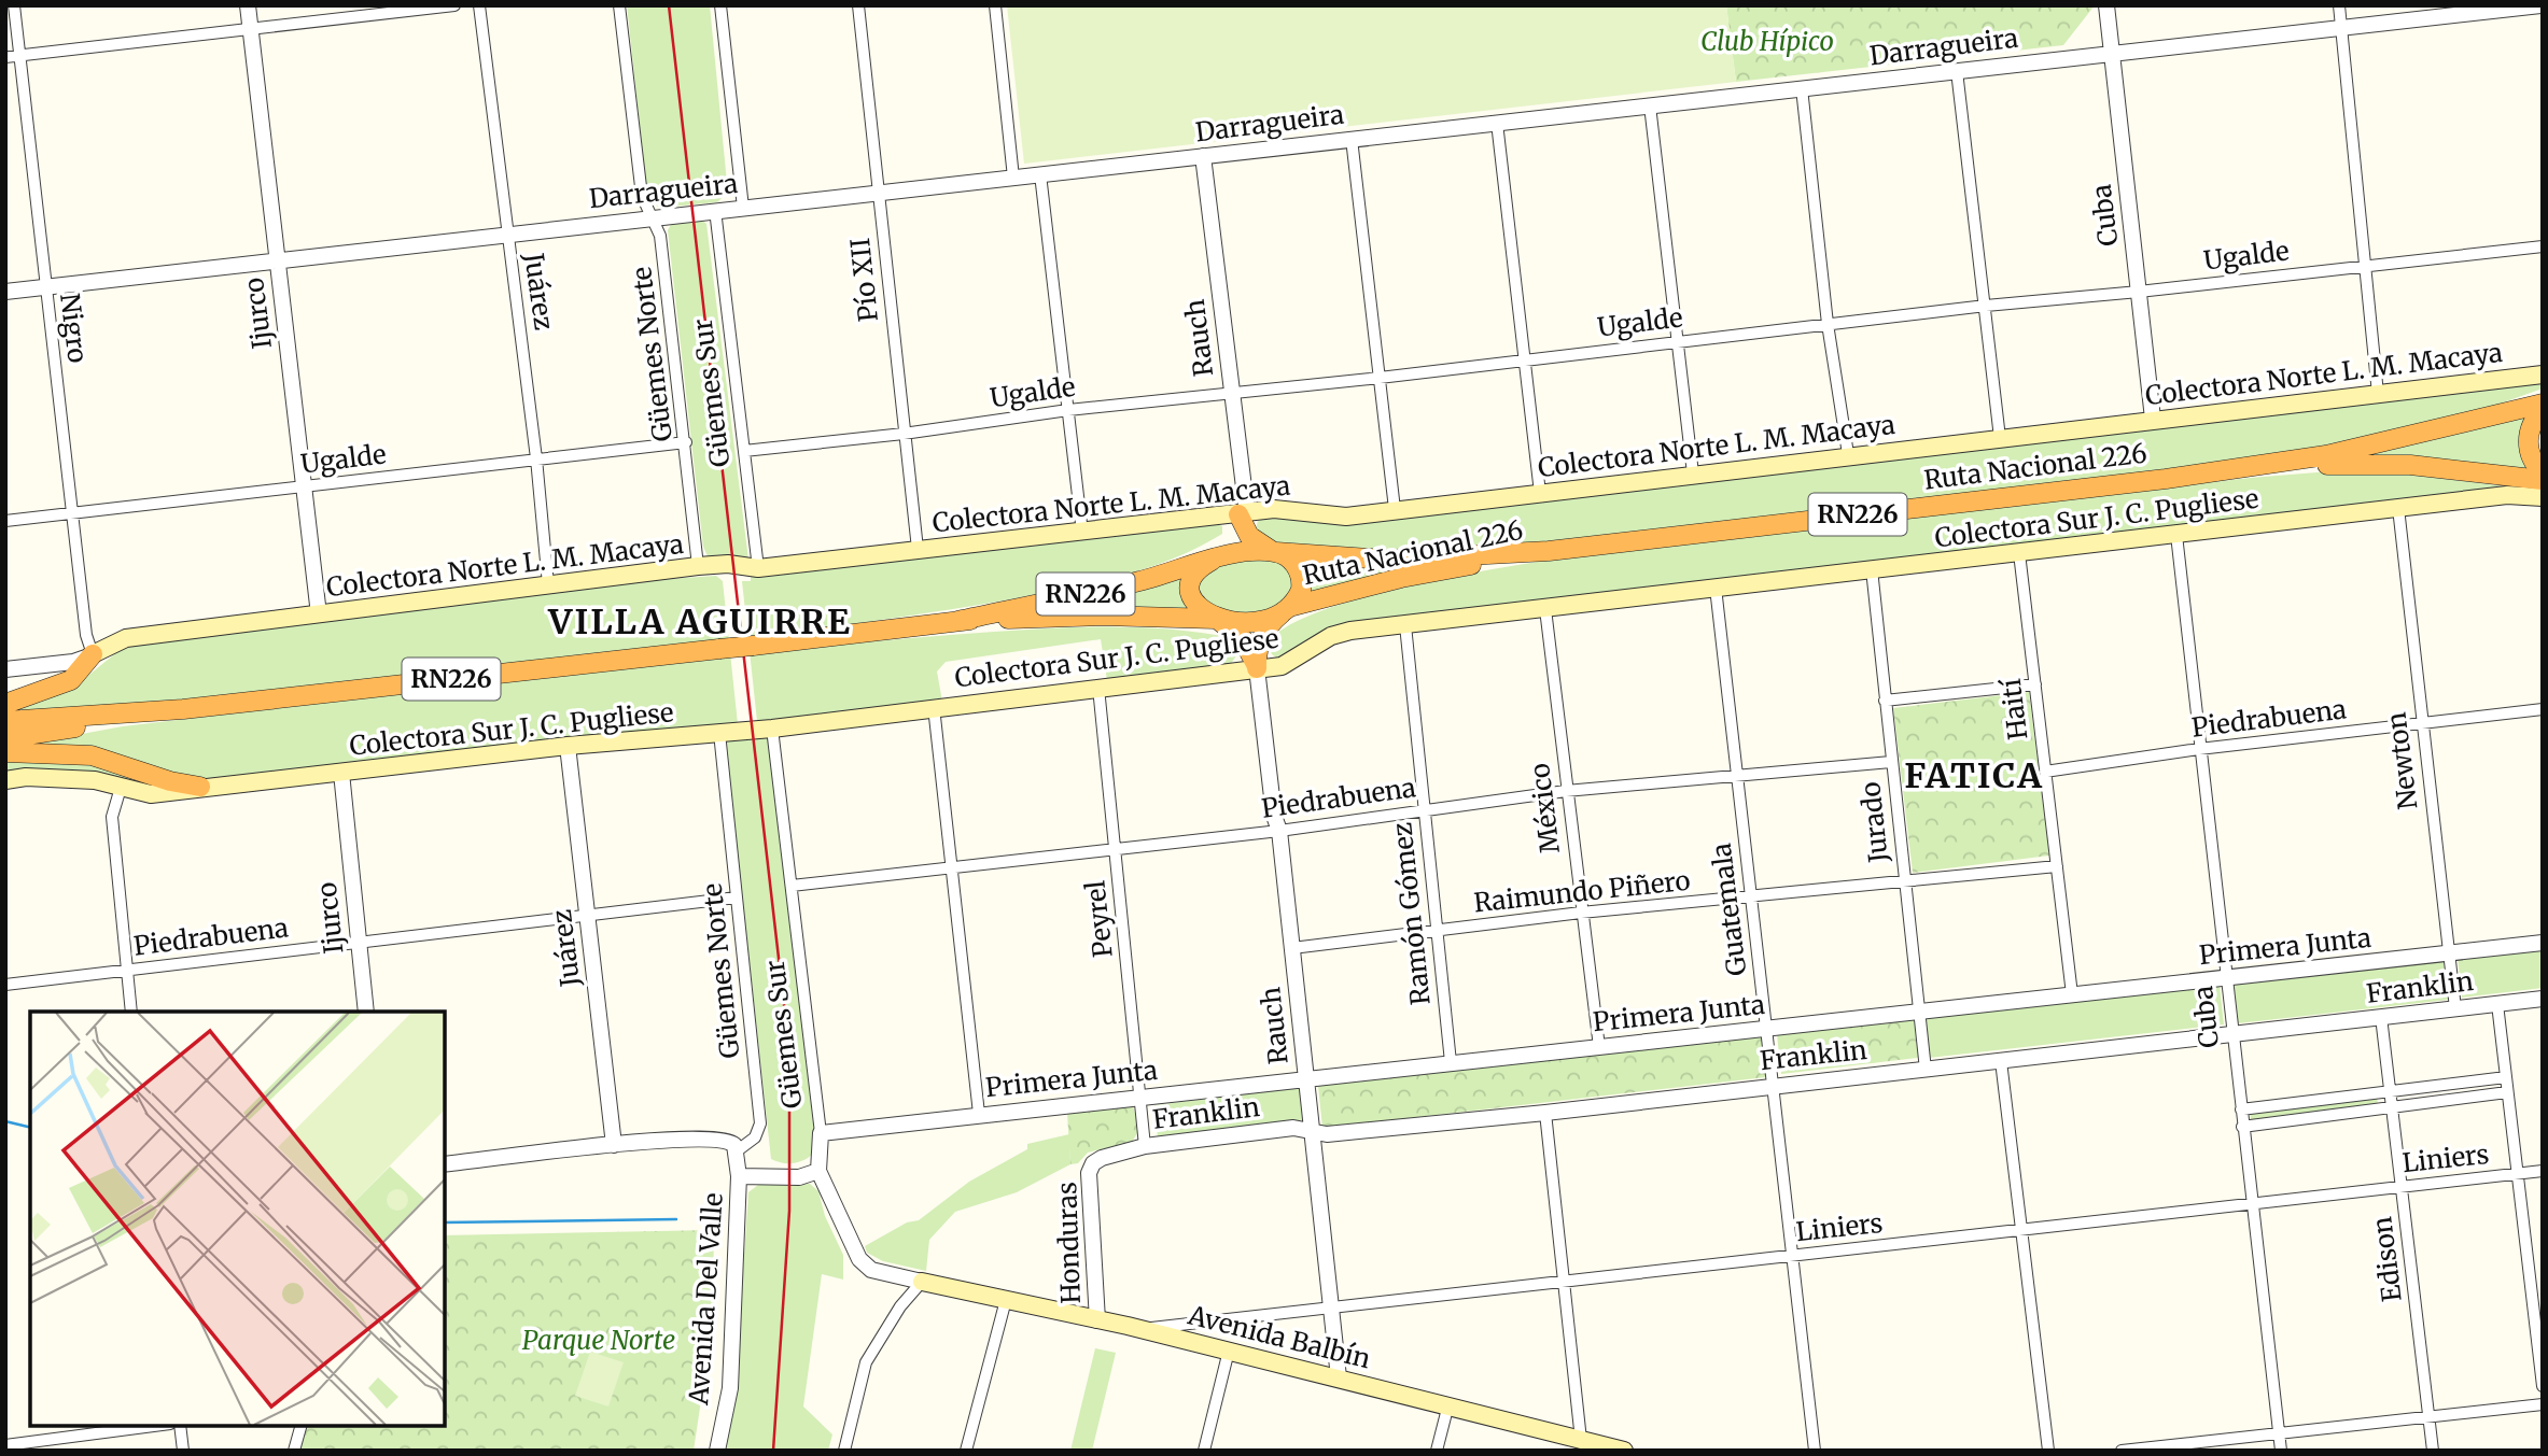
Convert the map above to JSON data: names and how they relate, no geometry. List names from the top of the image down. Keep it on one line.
{"streets":{"highway":["Ruta Nacional 226","RN226"],"main road":["Colectora Norte L. M. Macaya","Colectora Sur J. C. Pugliese","Avenida Balbín"],"street":["Darragueira","Cuba","Ugalde","Pío XII","Juárez","Ijurco","Nigro","Rauch","Güemes Norte","Güemes Sur","Haití","Piedrabuena","Newton","México","Jurado","Raimundo Piñero","Guatemala","Ramón Gómez","Peyrel","Primera Junta","Franklin","Liniers","Honduras","Edison","Avenida Del Valle"]},"crossings":[["Darragueira","Cuba"],["Darragueira","Pío XII"],["Darragueira","Juárez"],["Darragueira","Ijurco"],["Darragueira","Nigro"],["Darragueira","Rauch"],["Darragueira","Güemes Norte"],["Darragueira","Güemes Sur"],["Cuba","Ugalde"],["Cuba","Colectora Norte L. M. Macaya"],["Cuba","Colectora Sur J. C. Pugliese"],["Cuba","Piedrabuena"],["Cuba","Primera Junta"],["Cuba","Franklin"],["Cuba","Liniers"],["Ugalde","Pío XII"],["Ugalde","Juárez"],["Ugalde","Ijurco"],["Ugalde","Nigro"],["Ugalde","Rauch"],["Ugalde","Güemes Norte"],["Ugalde","Güemes Sur"],["Pío XII","Colectora Norte L. M. Macaya"],["Juárez","Colectora Norte L. M. Macaya"],["Juárez","Colectora Sur J. C. Pugliese"],["Juárez","Piedrabuena"],["Ijurco","Colectora Norte L. M. Macaya"],["Ijurco","Colectora Sur J. C. Pugliese"],["Ijurco","Piedrabuena"],["Nigro","Colectora Norte L. M. Macaya"],["Rauch","Colectora Norte L. M. Macaya"],["Rauch","Colectora Sur J. C. Pugliese"],["Rauch","Piedrabuena"],["Rauch","Raimundo Piñero"],["Rauch","Primera Junta"],["Rauch","Franklin"],["Rauch","Liniers"],["Rauch","Avenida Balbín"],["Güemes Norte","Colectora Norte L. M. Macaya"],["Güemes Norte","Colectora Sur J. C. Pugliese"],["Güemes Norte","Piedrabuena"],["Güemes Norte","Avenida Del Valle"],["Colectora Norte L. M. Macaya","Güemes Sur"],["Güemes Sur","Colectora Sur J. C. Pugliese"],["Güemes Sur","Piedrabuena"],["Güemes Sur","Primera Junta"],["Güemes Sur","Avenida Balbín"],["Colectora Sur J. C. Pugliese","Haití"],["Colectora Sur J. C. Pugliese","Newton"],["Colectora Sur J. C. Pugliese","México"],["Colectora Sur J. C. Pugliese","Jurado"],["Colectora Sur J. C. Pugliese","Guatemala"],["Colectora Sur J. C. Pugliese","Ramón Gómez"],["Colectora Sur J. C. Pugliese","Peyrel"],["Haití","Piedrabuena"],["Haití","Raimundo Piñero"],["Haití","Primera Junta"],["Piedrabuena","Newton"],["Piedrabuena","México"],["Piedrabuena","Jurado"],["Piedrabuena","Guatemala"],["Piedrabuena","Ramón Gómez"],["Piedrabuena","Peyrel"],["Newton","Primera Junta"],["Newton","Franklin"],["México","Raimundo Piñero"],["México","Primera Junta"],["Jurado","Raimundo Piñero"],["Jurado","Primera Junta"],["Jurado","Franklin"],["Raimundo Piñero","Guatemala"],["Raimundo Piñero","Ramón Gómez"],["Guatemala","Primera Junta"],["Guatemala","Franklin"],["Guatemala","Liniers"],["Ramón Gómez","Primera Junta"],["Peyrel","Primera Junta"],["Peyrel","Franklin"],["Franklin","Honduras"],["Franklin","Edison"],["Liniers","Edison"],["Liniers","Avenida Balbín"],["Honduras","Avenida Balbín"]],"districts":["VILLA AGUIRRE","FATICA"],"parks":["Club Hípico","Parque Norte"]}
